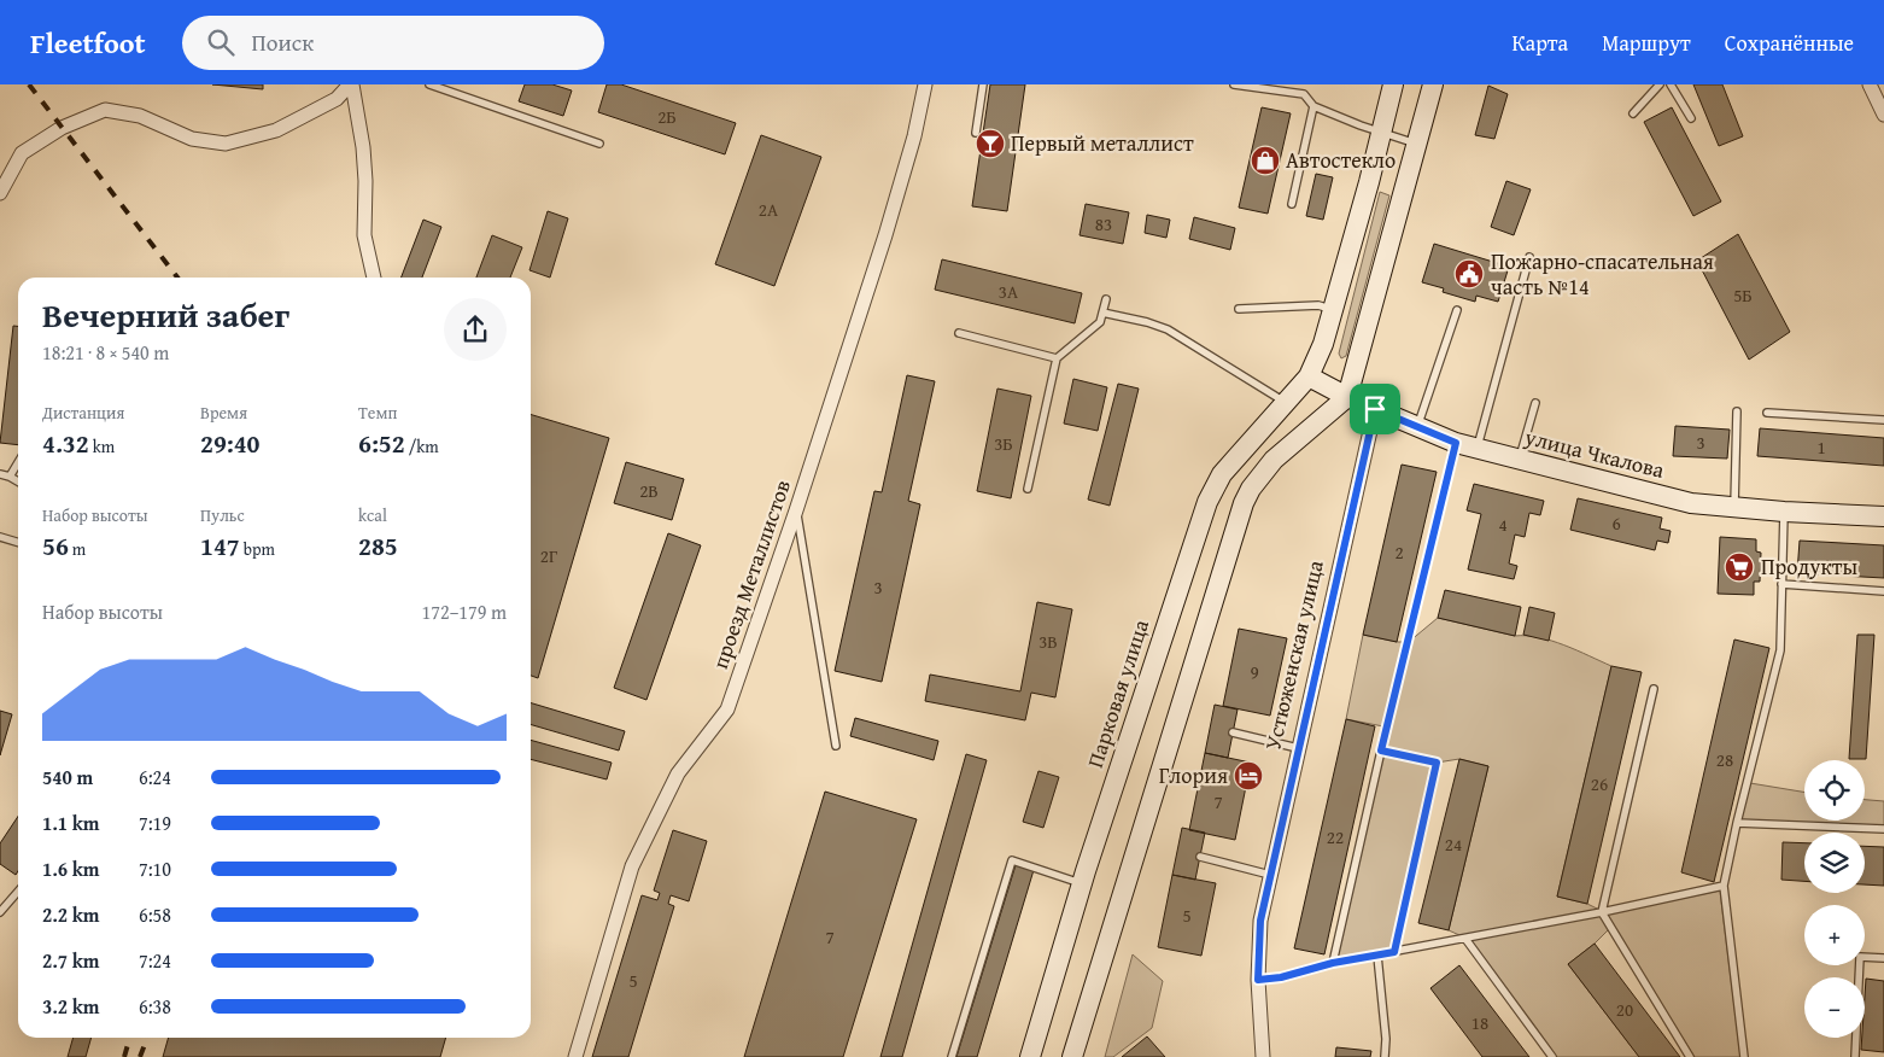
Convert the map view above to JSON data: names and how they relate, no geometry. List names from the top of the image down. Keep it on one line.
{"streets":{"main road":["улица Чкалова","Парковая улица"],"street":["проезд Металлистов","Устюженская улица"]},"crossings":[["улица Чкалова","Устюженская улица"],["улица Чкалова","Парковая улица"]],"places":{"bar":["Первый металлист"],"shop":["Автостекло"],"public building":["Пожарно-спасательная часть №14"],"supermarket":["Продукты"],"hotel":["Глория"]},"house_numbers":["2Б","2А","83","3А","5Б","3","3Б","1","2В","6","4","2","2Г","3","3В","9","28","26","7","22","24","5","7","5","20","18"],"page":{"header":"Fleetfoot","search":"Поиск","nav":["Карта","Маршрут","Сохранённые"],"heading":["Вечерний забег","18:21 · 8 × 540 m"],"stats":[["Дистанция","4.32 km"],["Время","29:40"],["Темп","6:52 /km"],["Набор высоты","56 m"],["Пульс","147 bpm"],["kcal","285"]],"chart":["Набор высоты","172–179 m"],"list":[{"name":"540 m","note":"6:24"},{"name":"1.1 km","note":"7:19"},{"name":"1.6 km","note":"7:10"},{"name":"2.2 km","note":"6:58"},{"name":"2.7 km","note":"7:24"},{"name":"3.2 km","note":"6:38"}],"map_buttons":["+","−"]}}
